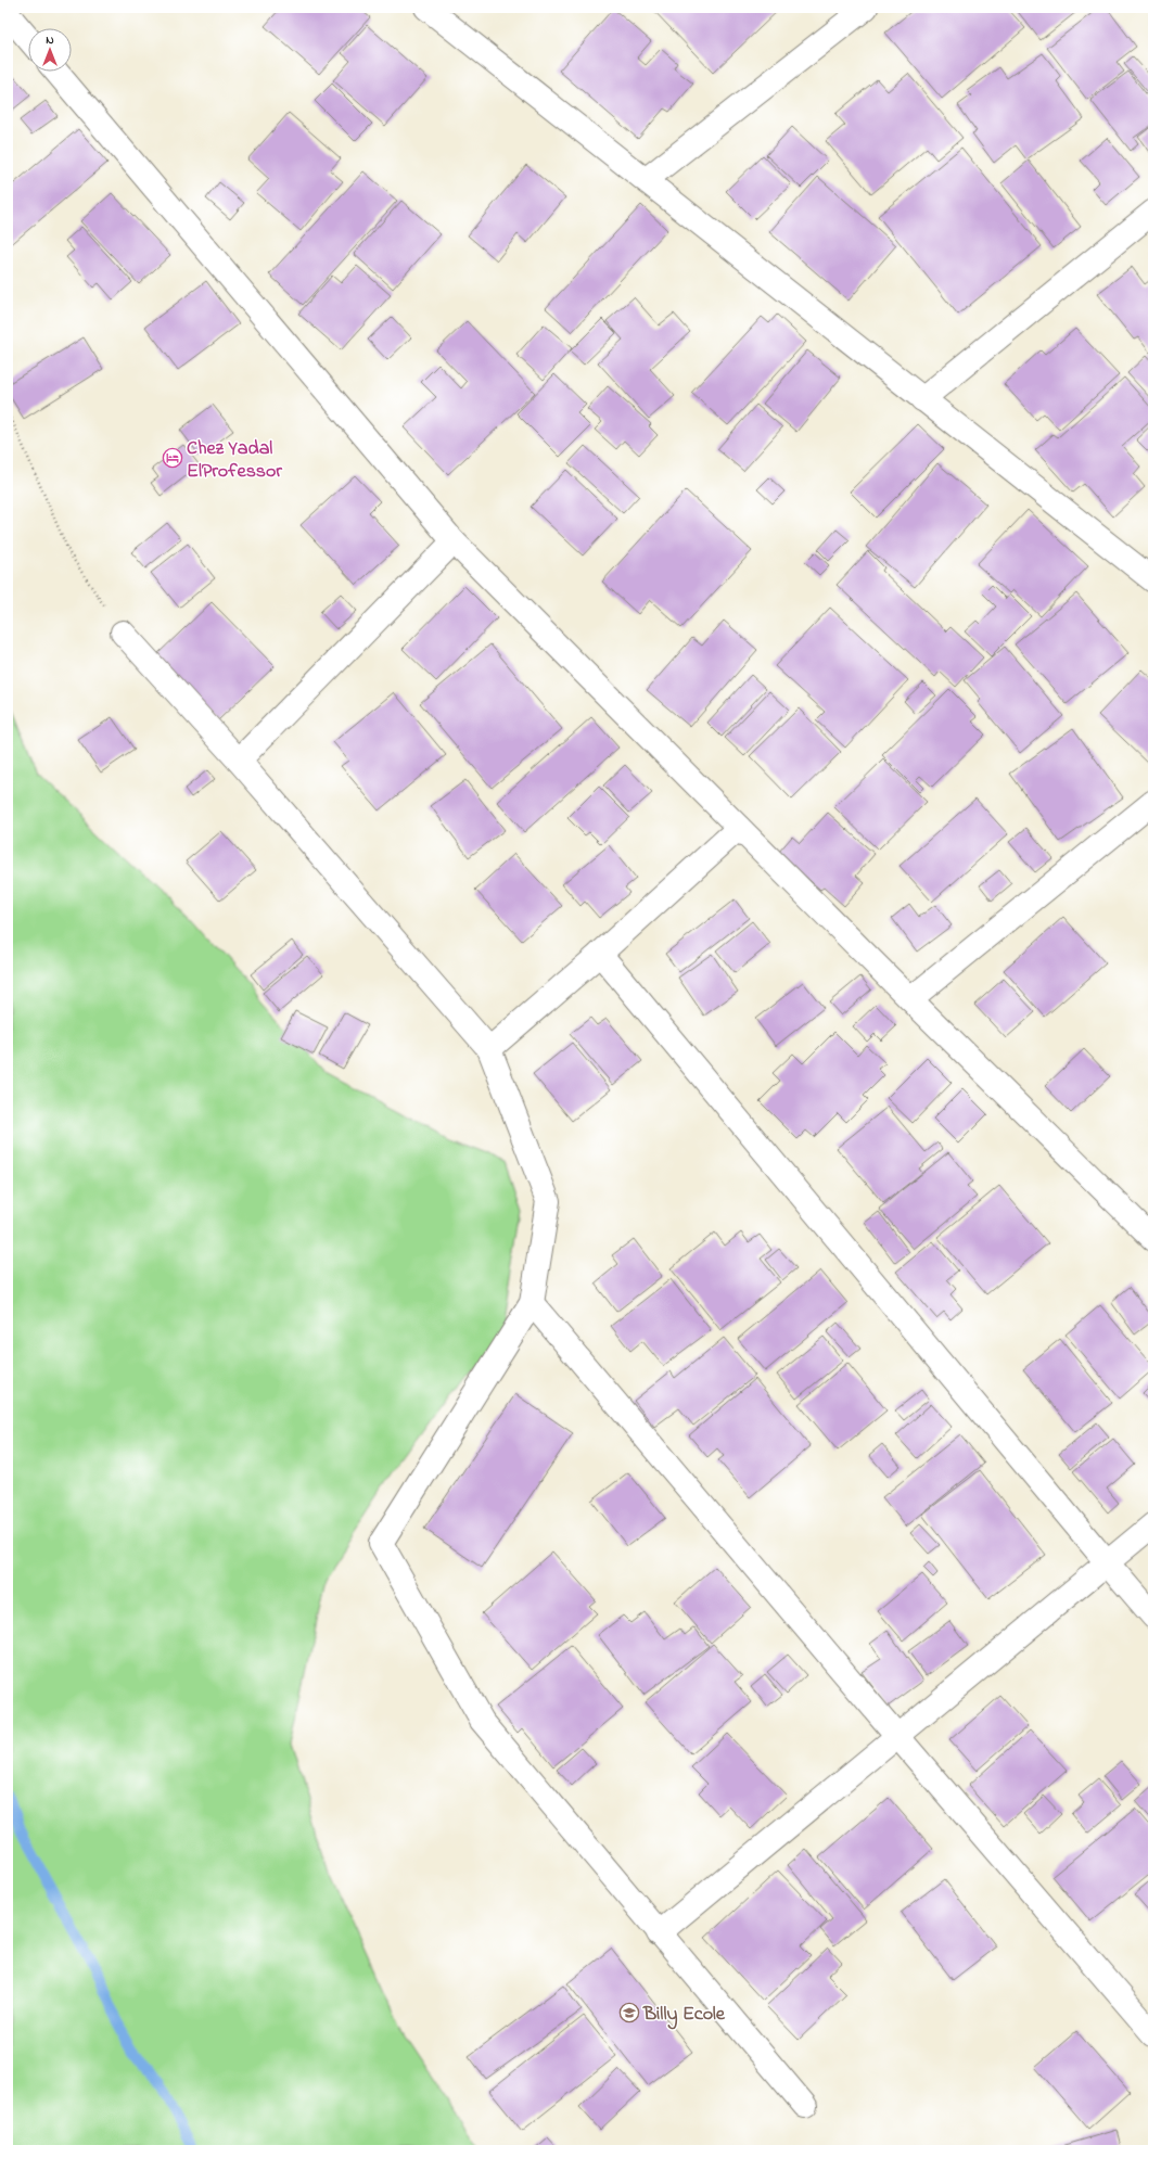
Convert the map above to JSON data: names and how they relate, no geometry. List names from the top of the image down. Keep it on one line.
{"places":{"hotel":["Chez Yadal ElProfessor"],"school or university":["Billy Ecole"]},"north":"top"}
